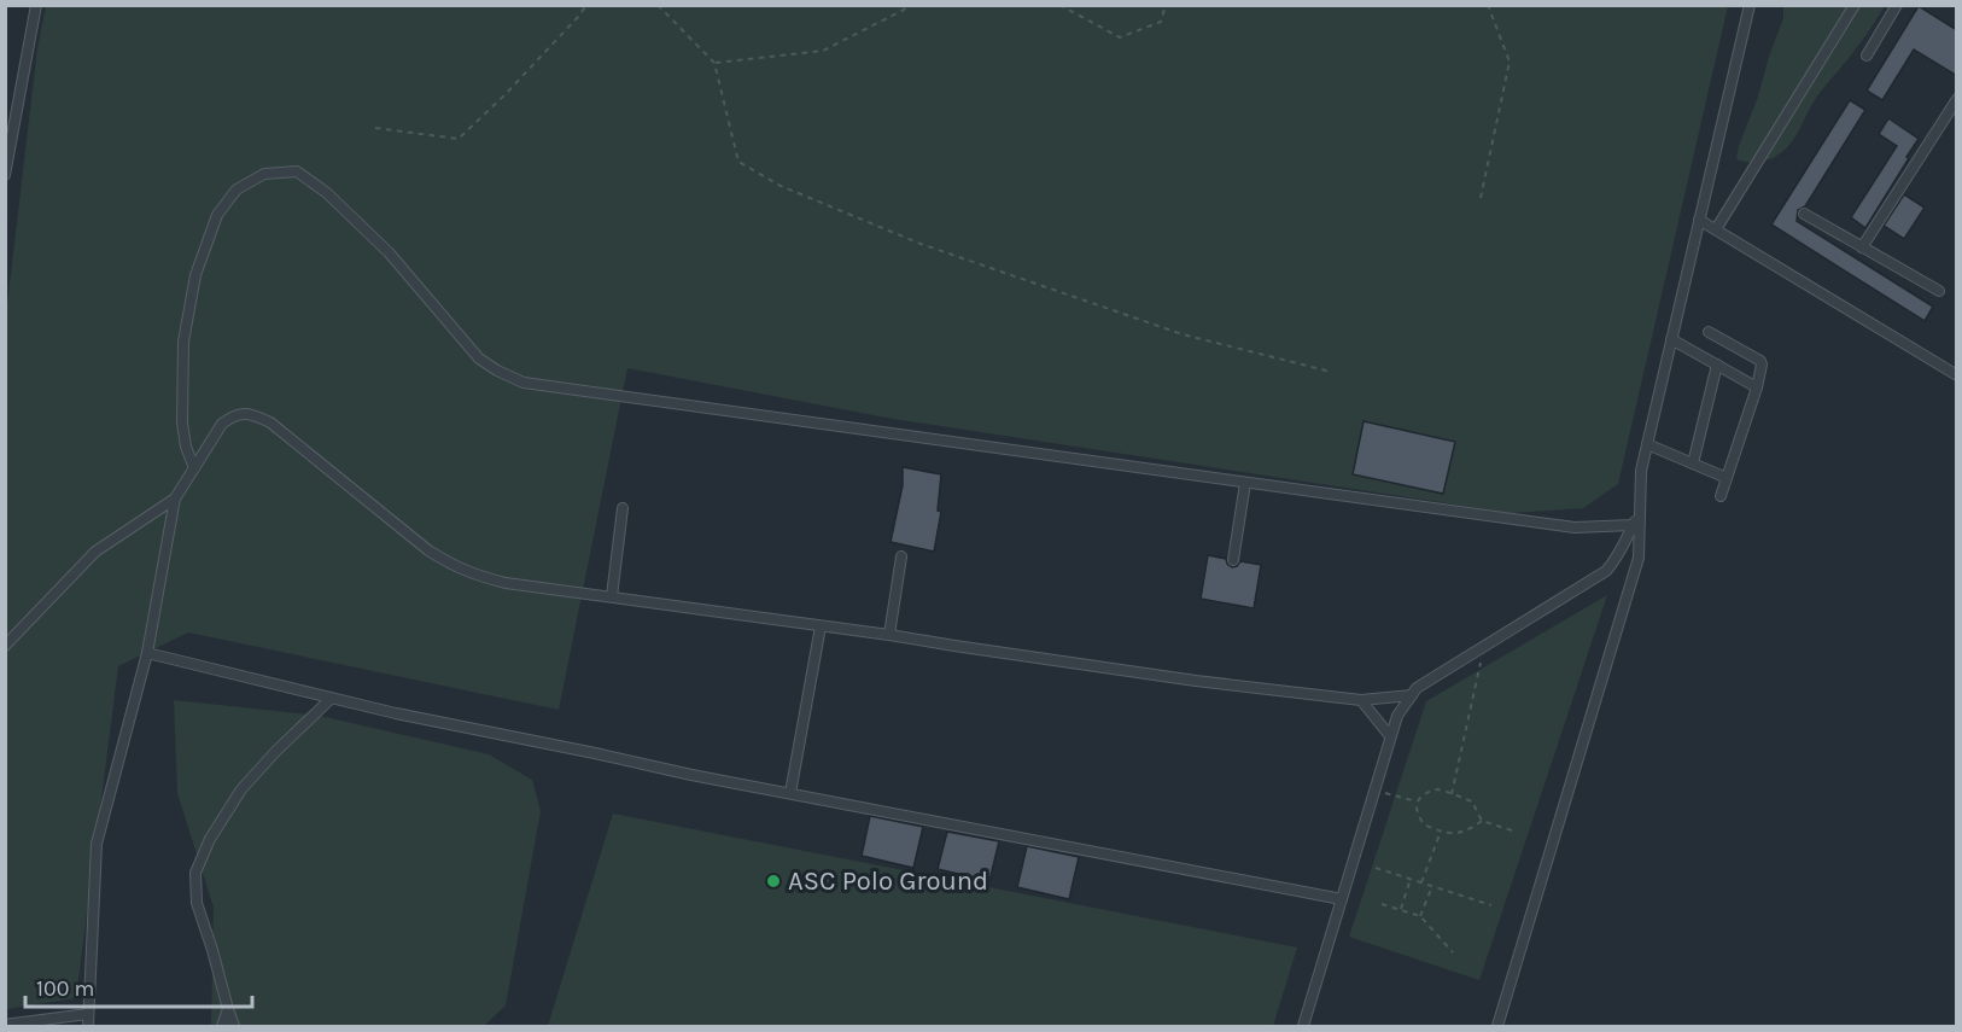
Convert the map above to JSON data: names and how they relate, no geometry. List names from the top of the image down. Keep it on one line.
{"places":["ASC Polo Ground"],"scale_bar":"100 m"}
